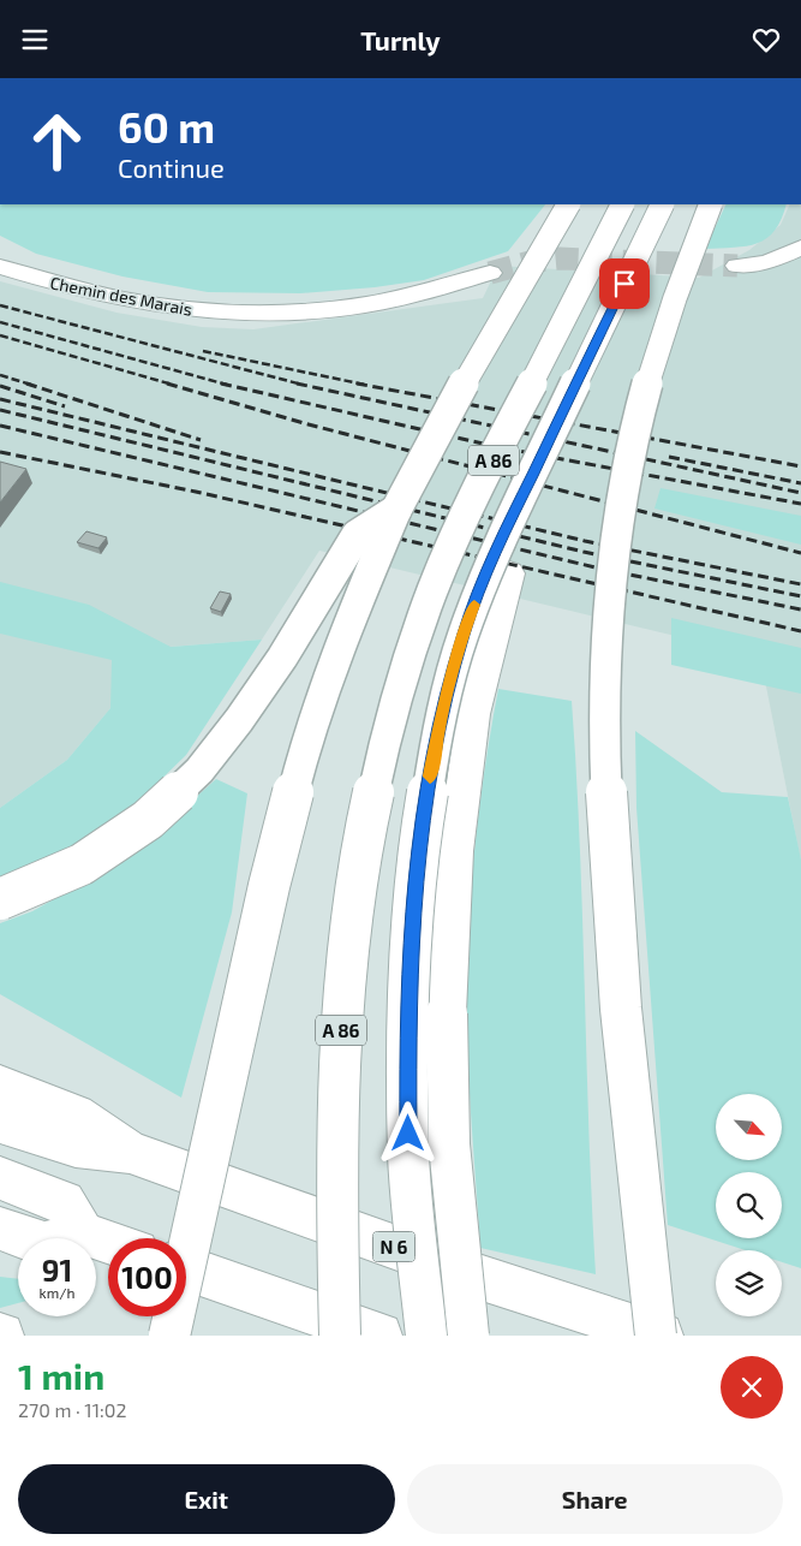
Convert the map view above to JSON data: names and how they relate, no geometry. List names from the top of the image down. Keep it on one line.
{"streets":{"main road":["Chemin des Marais","A 86","N 6"]},"north":"bottom right","page":{"header":"Turnly","turn":["60 m","Continue"],"speed":"91 km/h","limit":"100","heading":["1 min","270 m · 11:02"],"buttons":["Exit","Share"]}}
